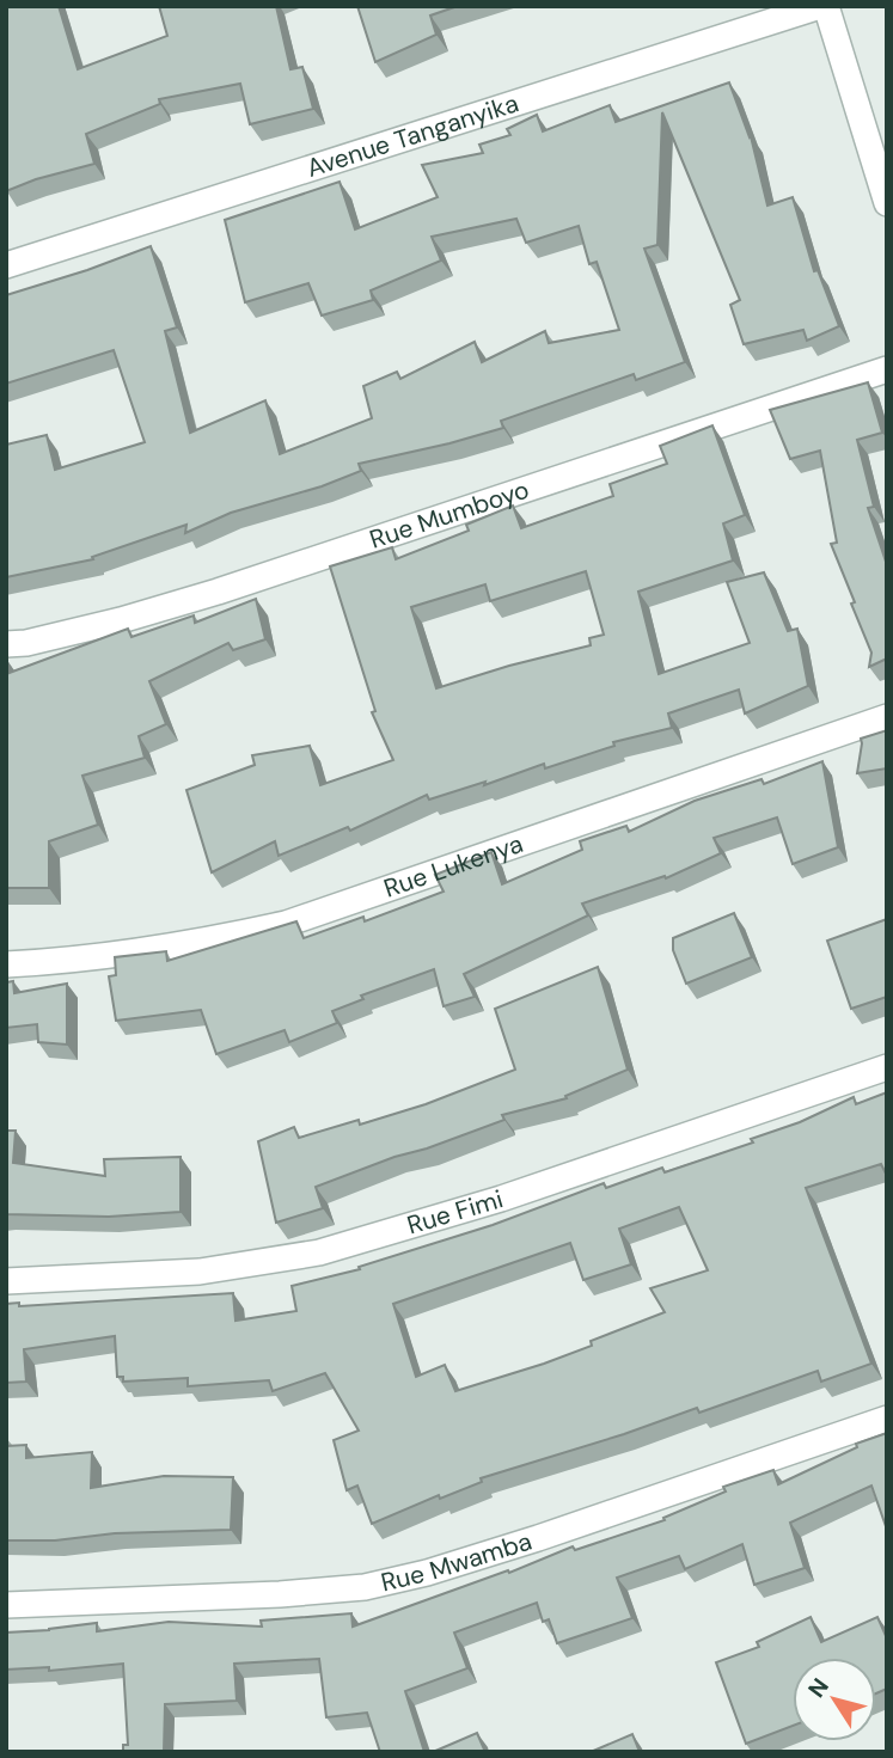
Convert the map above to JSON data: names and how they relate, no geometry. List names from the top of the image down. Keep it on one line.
{"streets":{"street":["Avenue Tanganyika","Rue Mumboyo","Rue Lukenya","Rue Fimi","Rue Mwamba"]},"north":"top left"}
